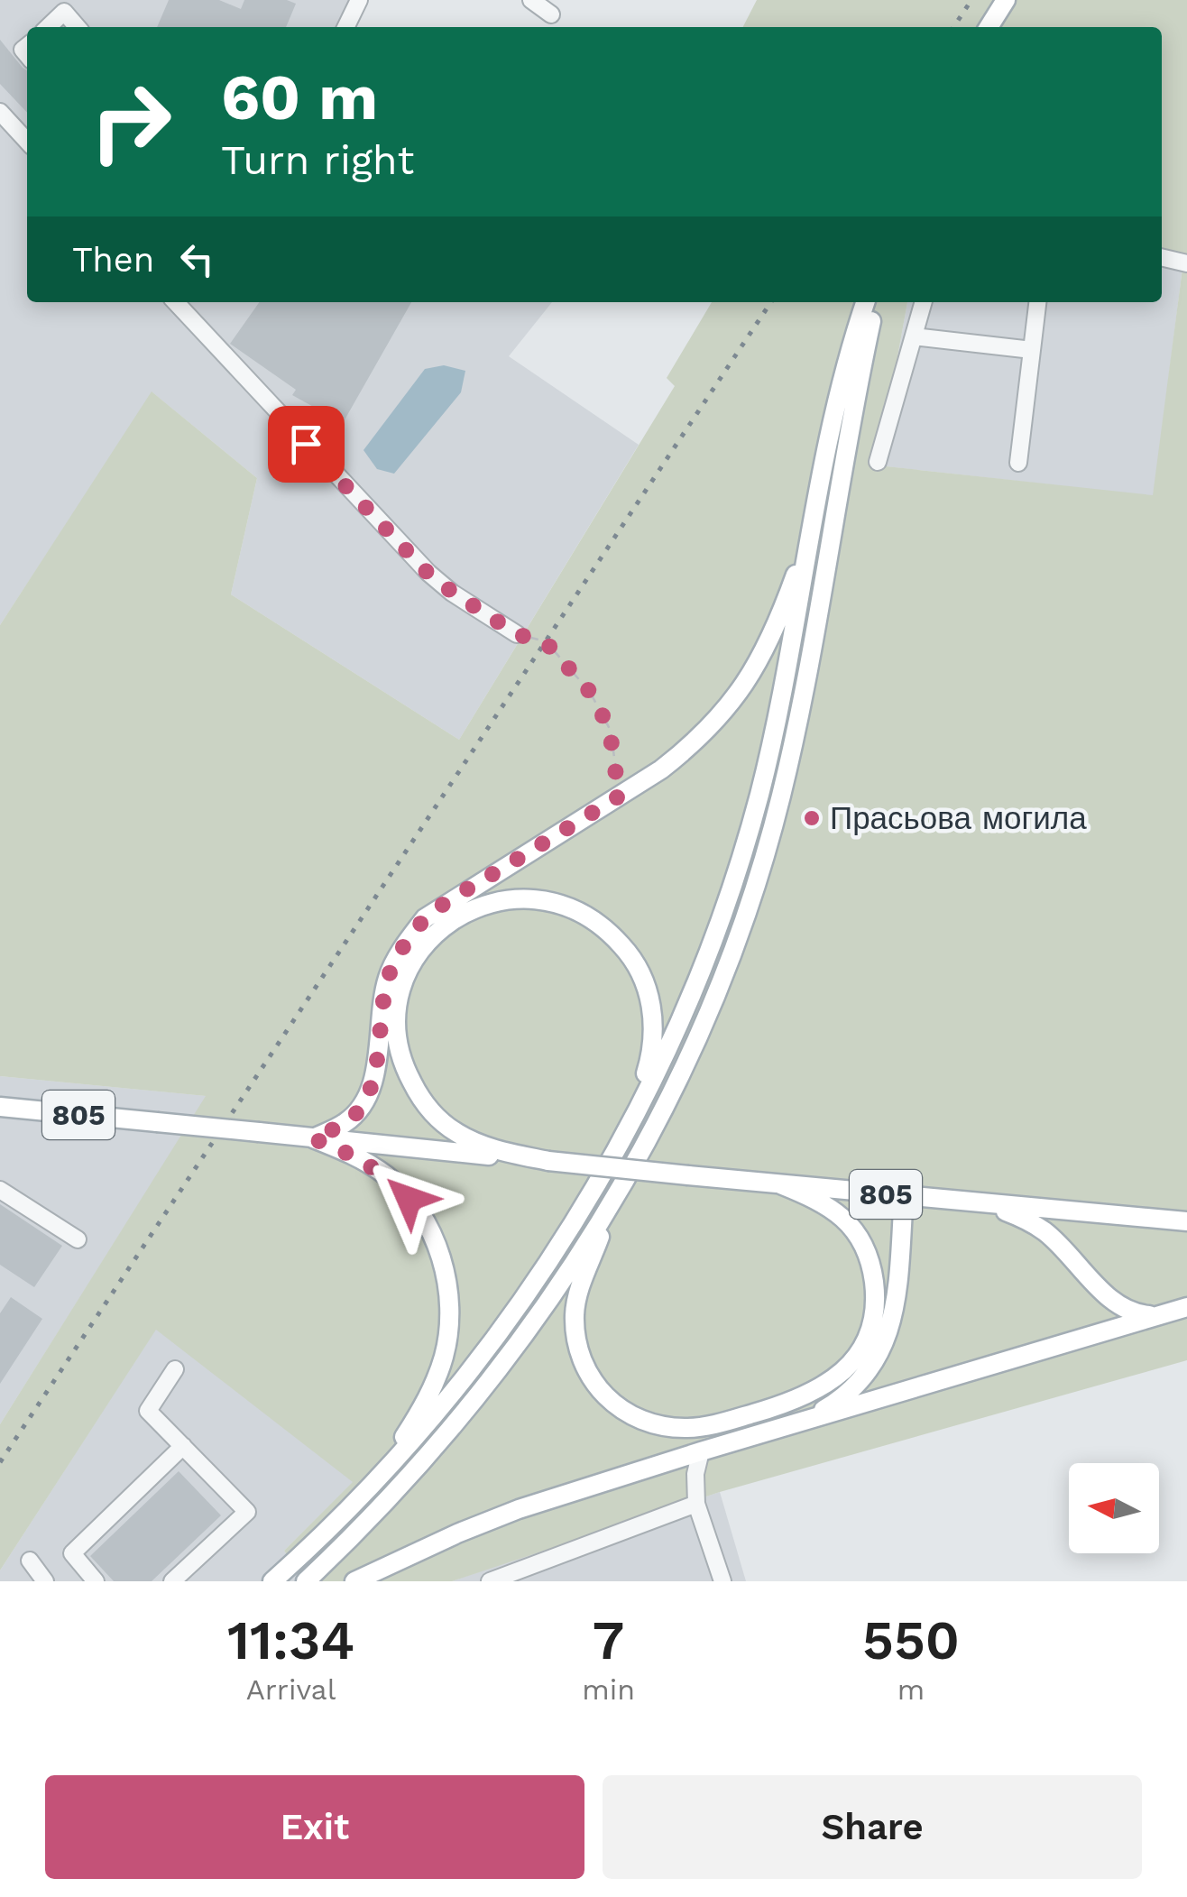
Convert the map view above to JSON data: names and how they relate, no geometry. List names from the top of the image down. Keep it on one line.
{"streets":{"main road":["805"]},"places":["Прасьова могила"],"north":"left","page":{"turn":["60 m","Turn right"],"then":"Then","eta":["11:34","Arrival","7","min","550","m"],"buttons":["Exit","Share"]}}
